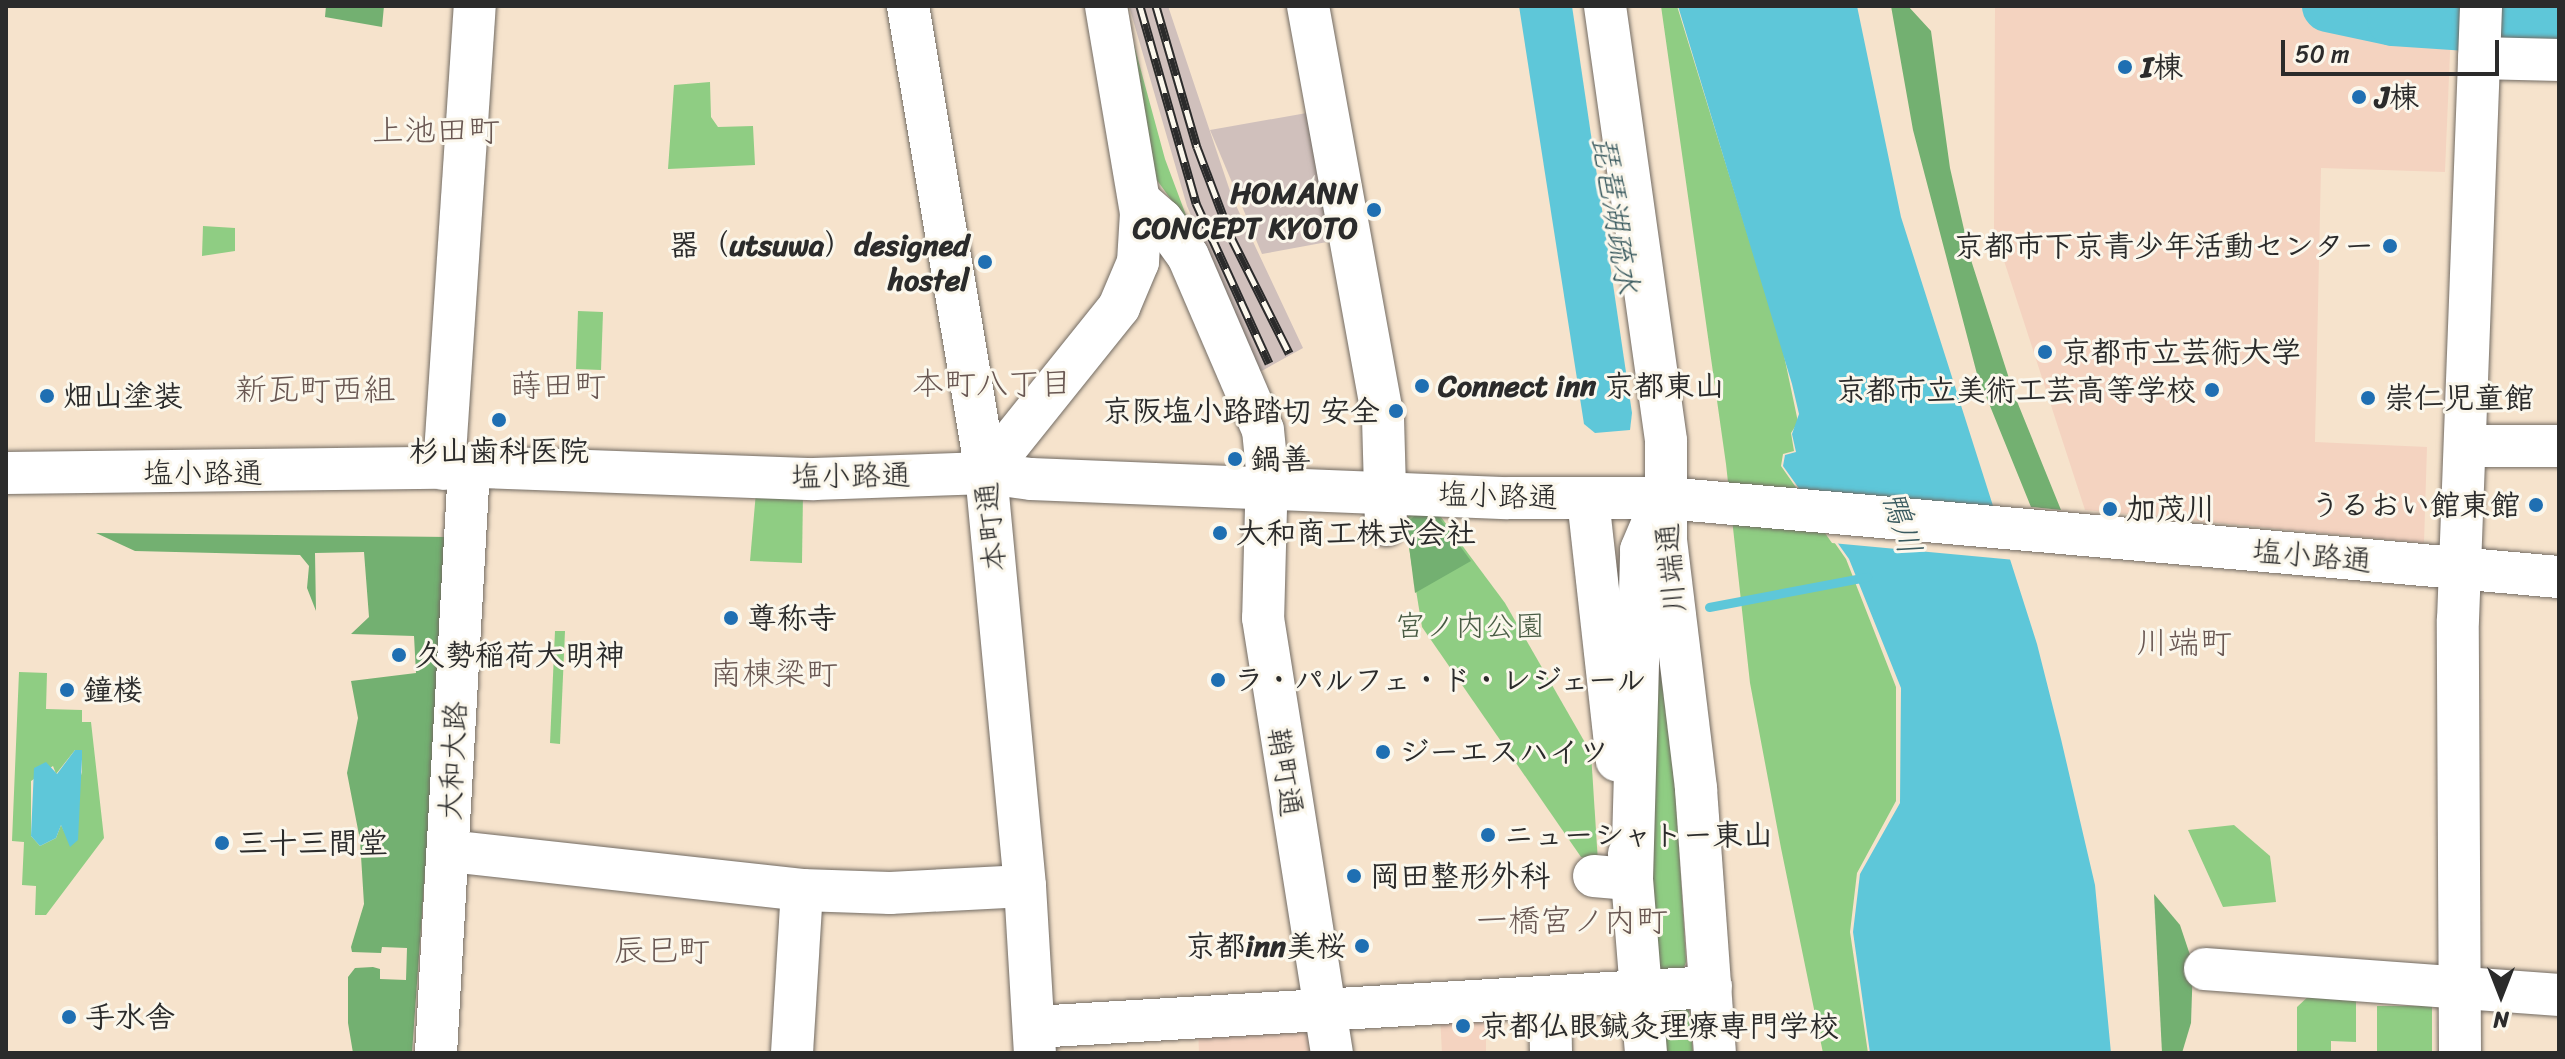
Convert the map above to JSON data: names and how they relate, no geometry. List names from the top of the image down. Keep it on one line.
{"streets":{"street":["塩小路通","本町通","川端通","大和大路","鞘町通"]},"crossings":[["塩小路通","本町通"],["塩小路通","川端通"],["塩小路通","大和大路"],["塩小路通","鞘町通"]],"districts":["上池田町","本町八丁目","蒔田町","新瓦町西組","川端町","南棟梁町","一橋宮ノ内町","辰巳町"],"water":["琵琶湖疏水","鴨川"],"parks":["宮ノ内公園"],"places":["I棟","J棟","HOMANN CONCEPT KYOTO","京都市下京青少年活動センター","器（utsuwa）designed hostel","京都市立芸術大学","Connect inn 京都東山","京都市立美術工芸高等学校","畑山塗装","崇仁児童館","京阪塩小路踏切 安全","杉山歯科医院","鍋善","うるおい館東館","加茂川","大和商工株式会社","尊称寺","久勢稲荷大明神","ラ・パルフェ・ド・レジェール","鐘楼","ジーエスハイツ","ニューシャトー東山","三十三間堂","岡田整形外科","京都inn美桜","手水舎","京都仏眼鍼灸理療専門学校"],"scale_bar":"50 m","north":"bottom"}
